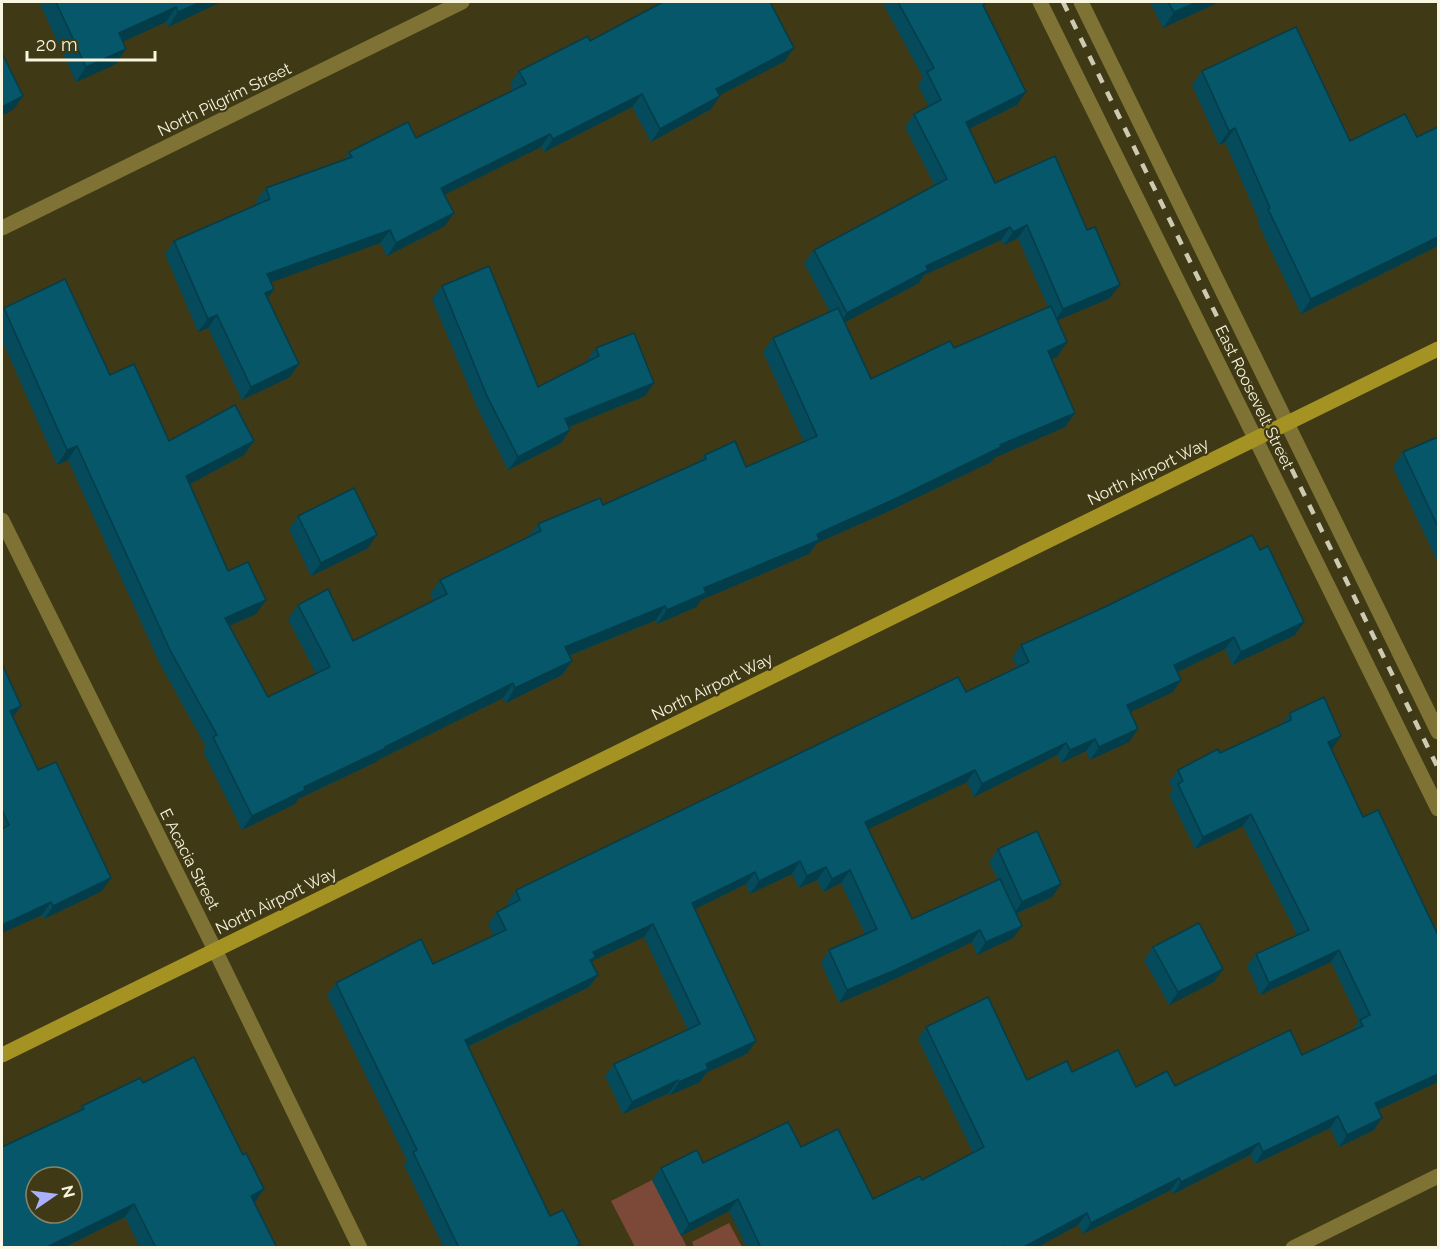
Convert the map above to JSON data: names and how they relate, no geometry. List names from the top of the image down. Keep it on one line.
{"streets":{"main road":["North Airport Way"],"street":["North Pilgrim Street","East Roosevelt Street","E Acacia Street"]},"crossings":[["East Roosevelt Street","North Airport Way"],["North Airport Way","E Acacia Street"]],"scale_bar":"20 m","north":"right"}
